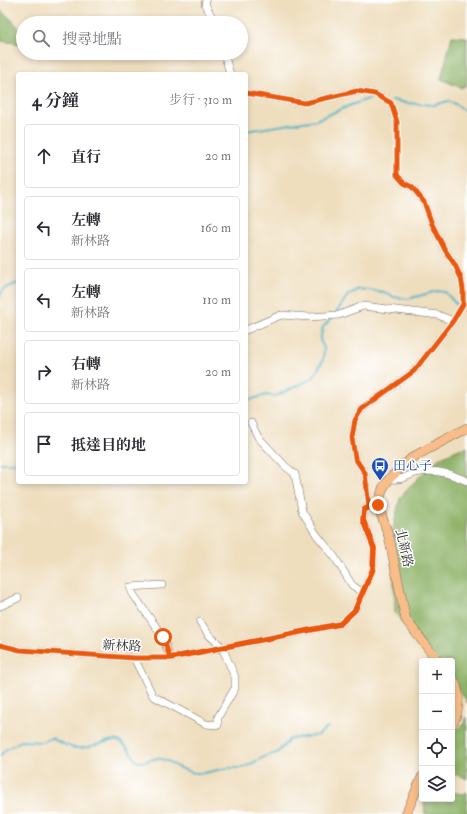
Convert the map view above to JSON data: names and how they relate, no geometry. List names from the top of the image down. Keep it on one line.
{"streets":{"main road":["北新路"],"street":["新林路"]},"crossings":[["北新路","新林路"]],"places":{"bus stop":["田心子"]},"page":{"search":"搜尋地點","heading":["4 分鐘","步行 · 310 m"],"list":[["直行","20 m"],["左轉","新林路","160 m"],["左轉","新林路","110 m"],["右轉","新林路","20 m"],"抵達目的地"],"map_buttons":["+","−"]}}
